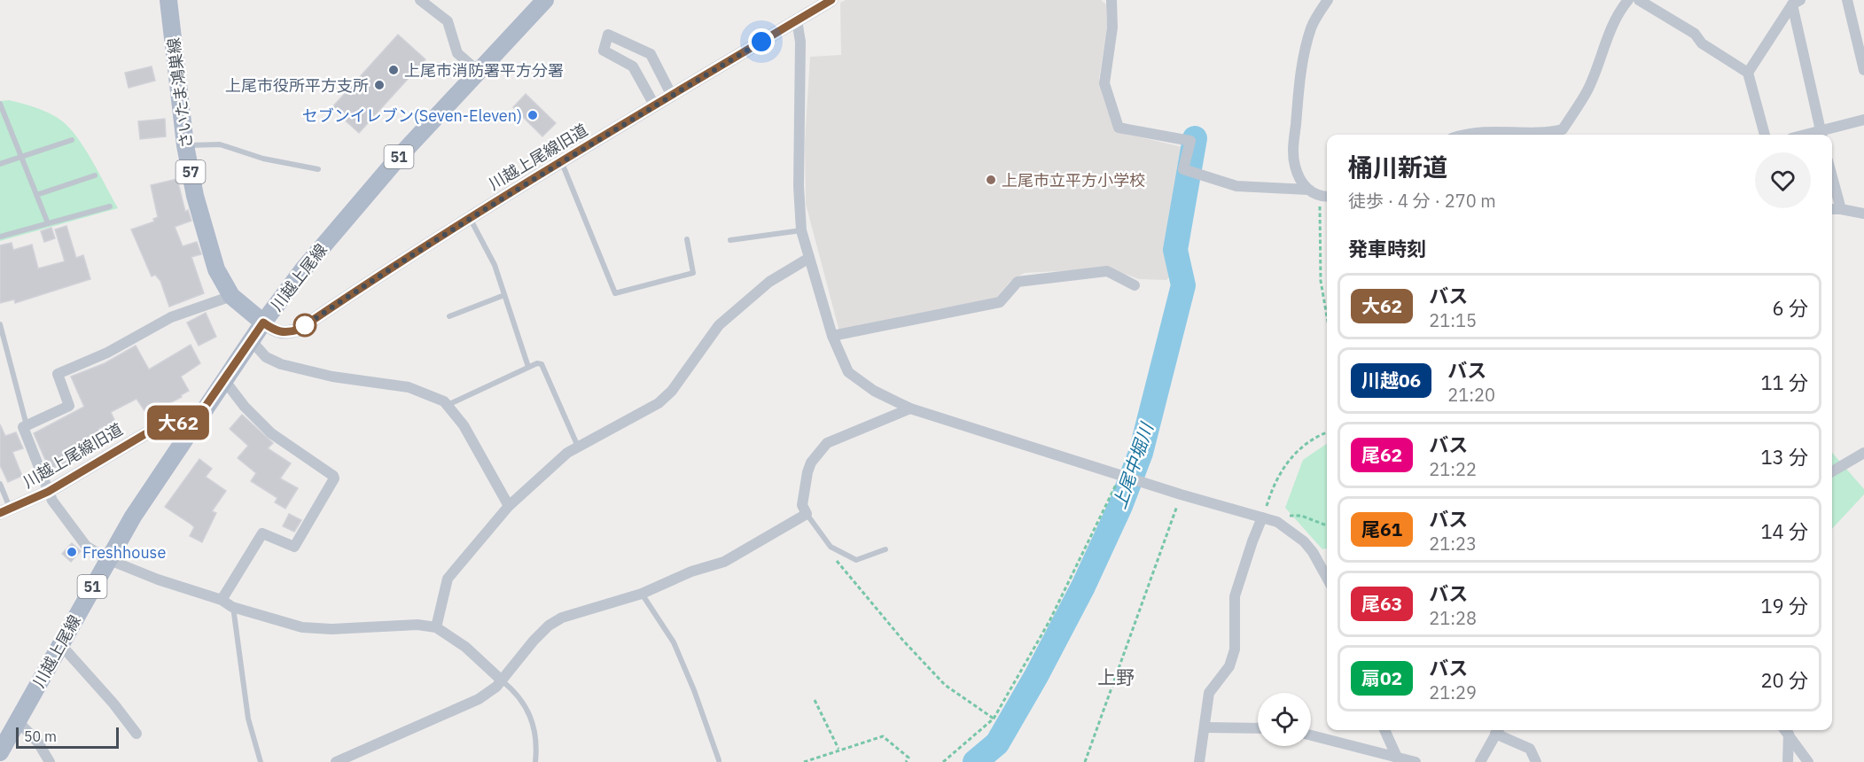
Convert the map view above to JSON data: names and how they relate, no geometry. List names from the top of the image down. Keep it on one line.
{"streets":{"main road":["さいたま鴻巣線","51","57","川越上尾線"],"street":["川越上尾線旧道"]},"crossings":[["さいたま鴻巣線","川越上尾線旧道"],["さいたま鴻巣線","川越上尾線"],["川越上尾線旧道","川越上尾線"]],"districts":["上野"],"water":["上尾中堀川"],"places":["上尾市消防署平方分署","上尾市役所平方支所","セブンイレブン(Seven-Eleven)","上尾市立平方小学校","Freshhouse"],"lines":["bus line 大62"],"scale_bar":"50 m","page":{"on_map":"大62","heading":[["桶川新道","徒歩 · 4 分 · 270 m"],"発車時刻"],"list":[{"mark":"大62","name":"バス","note":"21:15","value":"6 分"},{"mark":"川越06","name":"バス","note":"21:20","value":"11 分"},{"mark":"尾62","name":"バス","note":"21:22","value":"13 分"},{"mark":"尾61","name":"バス","note":"21:23","value":"14 分"},{"mark":"尾63","name":"バス","note":"21:28","value":"19 分"},{"mark":"扇02","name":"バス","note":"21:29","value":"20 分"}],"scale":"50 m"}}
